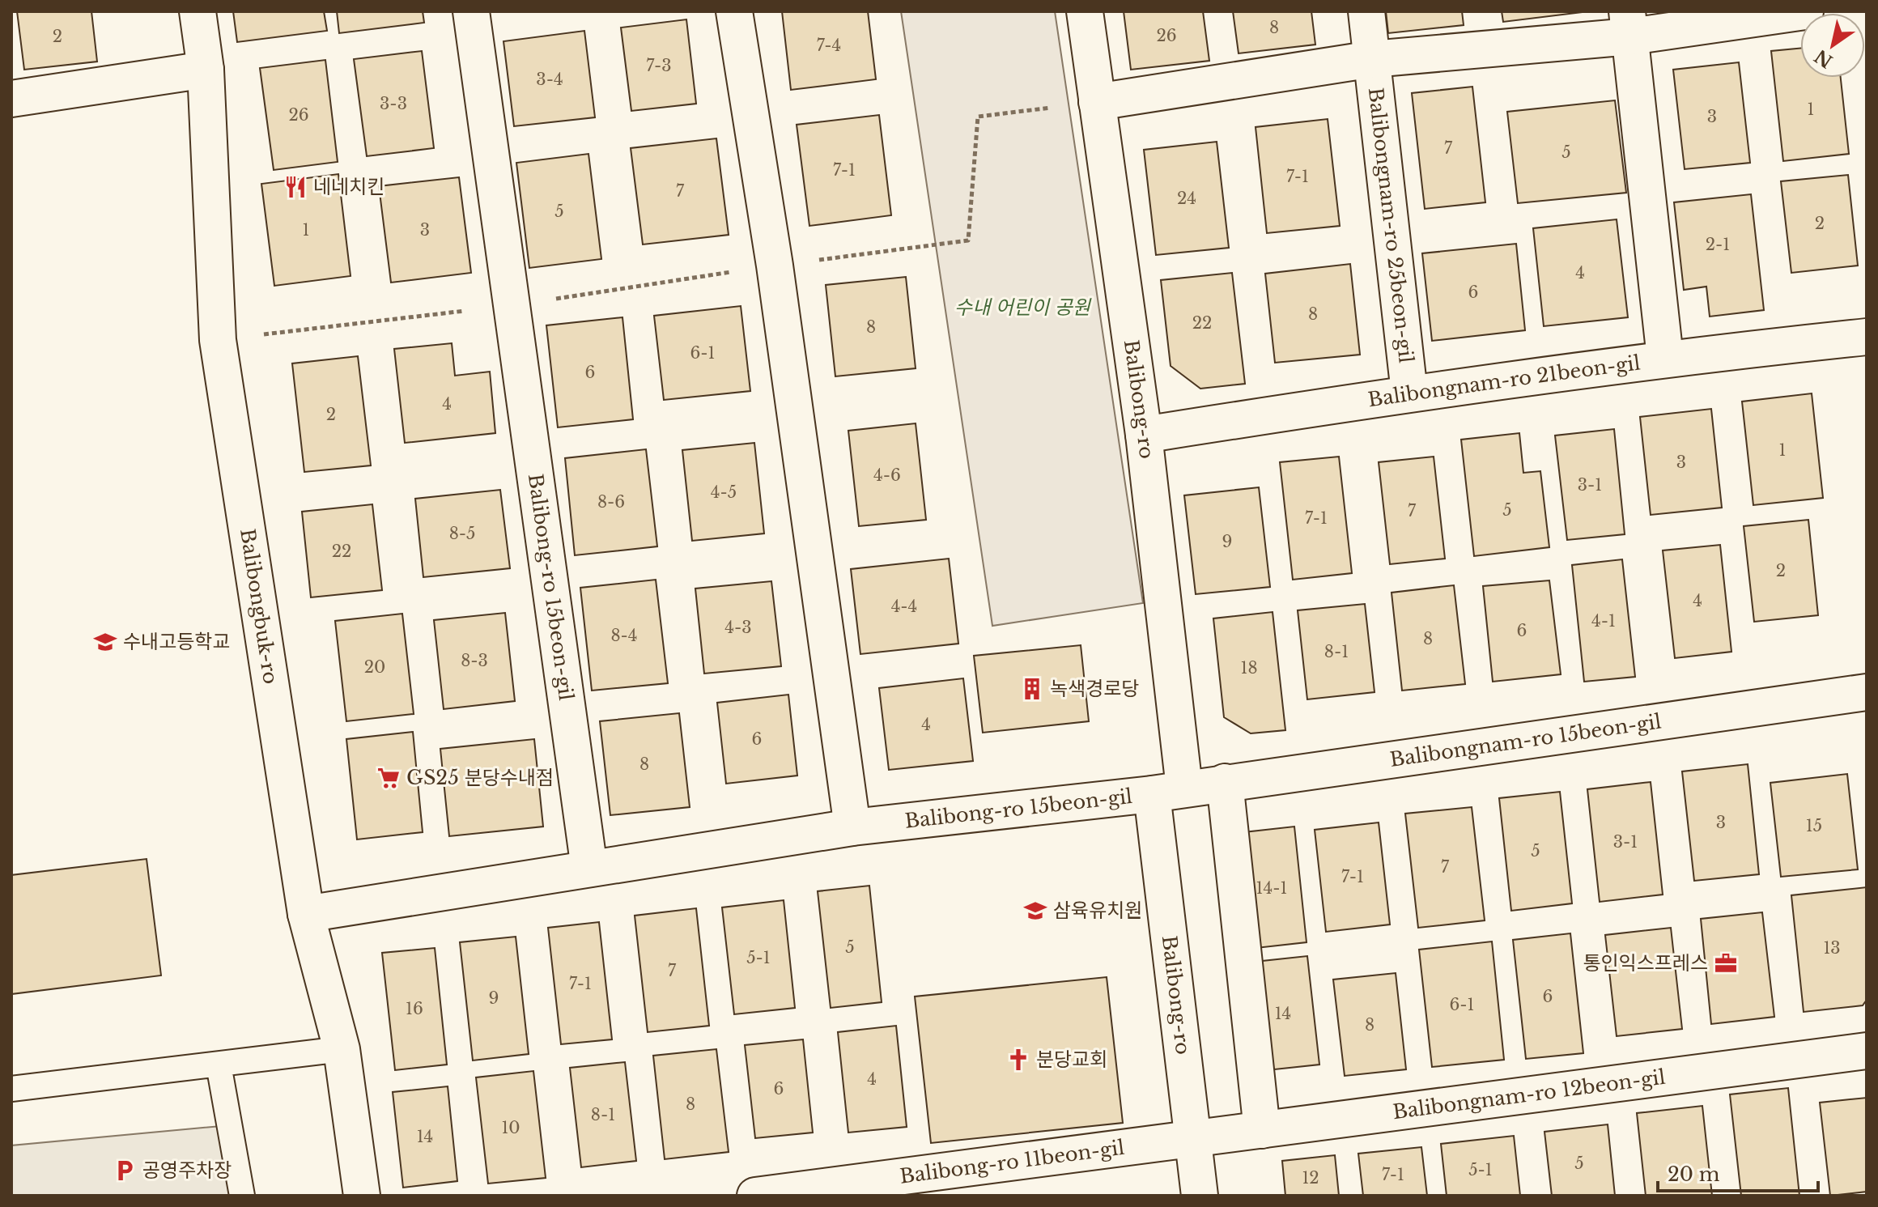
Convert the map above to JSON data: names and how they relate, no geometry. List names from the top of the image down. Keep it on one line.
{"streets":{"street":["Balibongnam-ro 25beon-gil","Balibongnam-ro 21beon-gil","Balibong-ro","Balibong-ro 15beon-gil","Balibongbuk-ro","Balibongnam-ro 15beon-gil","Balibongnam-ro 12beon-gil","Balibong-ro 11beon-gil"]},"crossings":[["Balibongnam-ro 25beon-gil","Balibongnam-ro 21beon-gil"],["Balibongnam-ro 25beon-gil","Balibong-ro"],["Balibongnam-ro 21beon-gil","Balibong-ro"],["Balibong-ro","Balibong-ro 15beon-gil"],["Balibong-ro","Balibongnam-ro 15beon-gil"],["Balibong-ro","Balibongnam-ro 12beon-gil"],["Balibong-ro","Balibong-ro 11beon-gil"],["Balibong-ro 15beon-gil","Balibongbuk-ro"],["Balibong-ro 15beon-gil","Balibongnam-ro 15beon-gil"],["Balibongnam-ro 12beon-gil","Balibong-ro 11beon-gil"]],"parks":["수내 어린이 공원"],"places":{"restaurant":["네네치킨"],"school or university":["수내고등학교","삼육유치원"],"building":["녹색경로당"],"supermarket":["GS25 분당수내점"],"office":["통인익스프레스"],"church":["분당교회"],"parking":["공영주차장"]},"house_numbers":["8","26","2","7-4","7-3","3-4","3-3","1","26","3","7","5","7-1","7-1","7","24","5","2","1","3","2-1","4","6","8","22","8","6-1","6","4","2","1","3","4-6","3-1","4-5","8-6","5","7","7-1","8-5","9","22","2","4","4-4","4-1","4-3","6","8-4","8","8-1","8-3","20","18","4","6","8","3","15","3-1","5","7","7-1","14-1","5","13","5-1","7","7-1","6","9","6-1","16","14","8","4","6","8","8-1","10","14","5","5-1","7-1","12"],"scale_bar":"20 m","north":"bottom left"}
